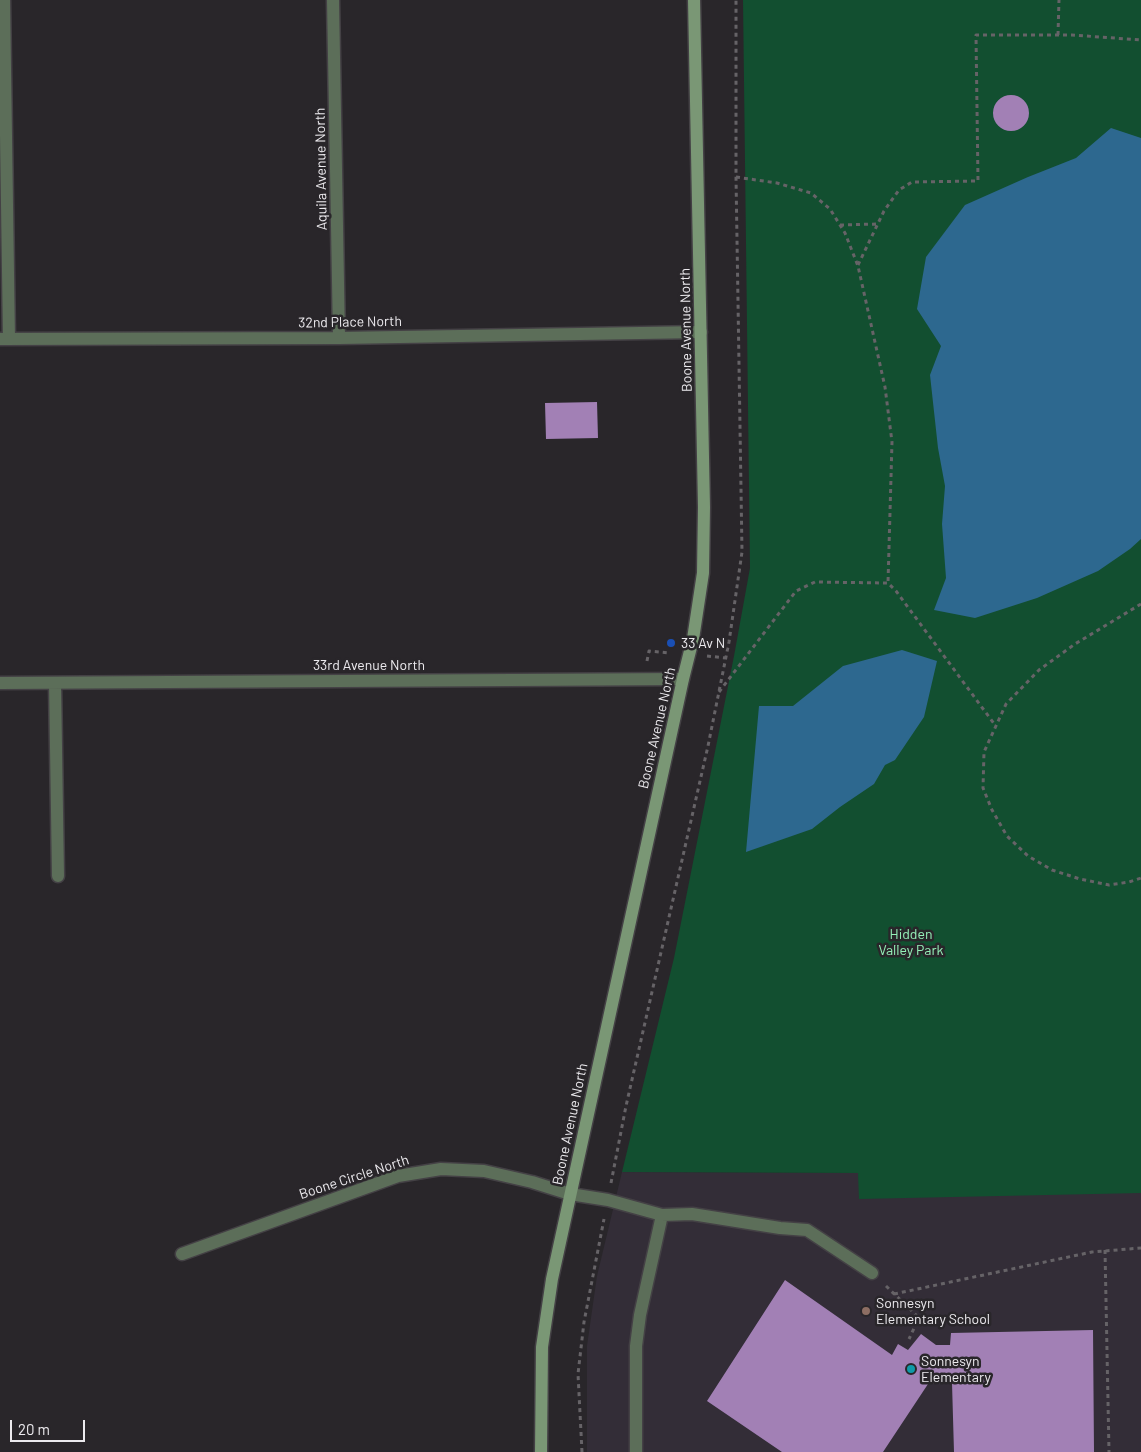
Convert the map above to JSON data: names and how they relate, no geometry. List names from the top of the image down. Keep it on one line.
{"streets":{"street":["Aquila Avenue North","32nd Place North","Boone Avenue North","33rd Avenue North","Boone Circle North"]},"crossings":[["Aquila Avenue North","32nd Place North"],["32nd Place North","Boone Avenue North"],["Boone Avenue North","33rd Avenue North"],["Boone Avenue North","Boone Circle North"]],"parks":["Hidden Valley Park"],"places":["33 Av N","Sonnesyn Elementary School","Sonnesyn Elementary"],"scale_bar":"20 m"}
